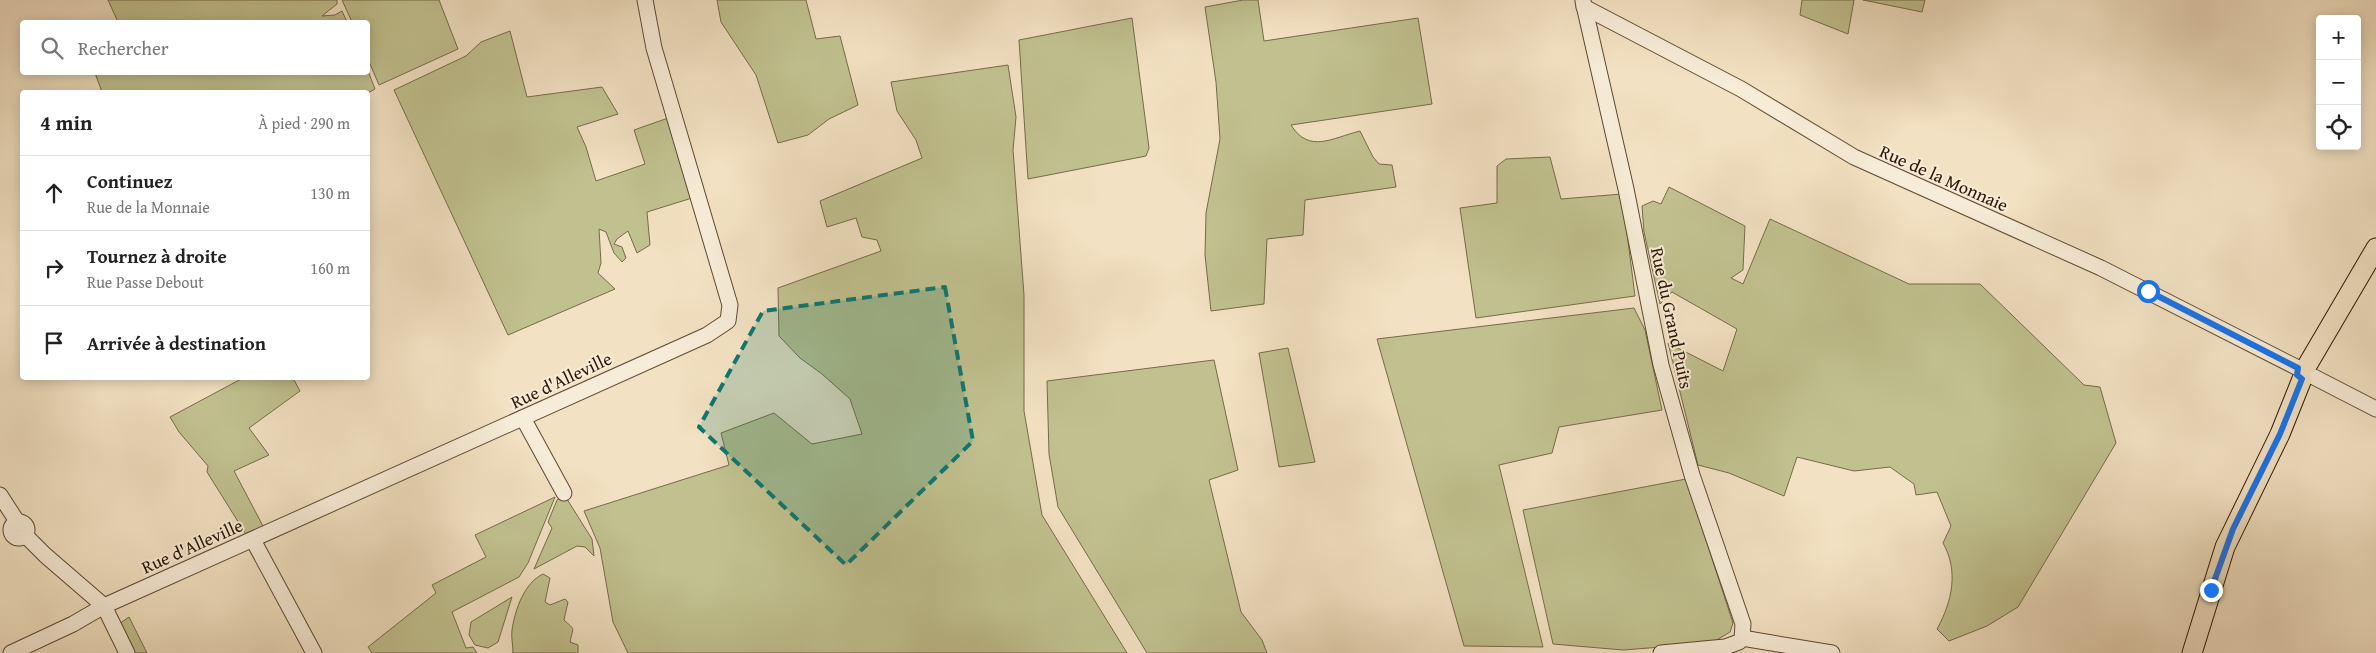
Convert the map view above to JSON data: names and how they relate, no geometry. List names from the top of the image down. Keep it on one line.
{"streets":{"street":["Rue de la Monnaie","Rue du Grand Puits","Rue d'Alleville"]},"crossings":[["Rue de la Monnaie","Rue du Grand Puits"]],"page":{"map_buttons":["+","−"],"search":"Rechercher","heading":["4 min","À pied · 290 m"],"list":[["Continuez","Rue de la Monnaie","130 m"],["Tournez à droite","Rue Passe Debout","160 m"],"Arrivée à destination"]}}
